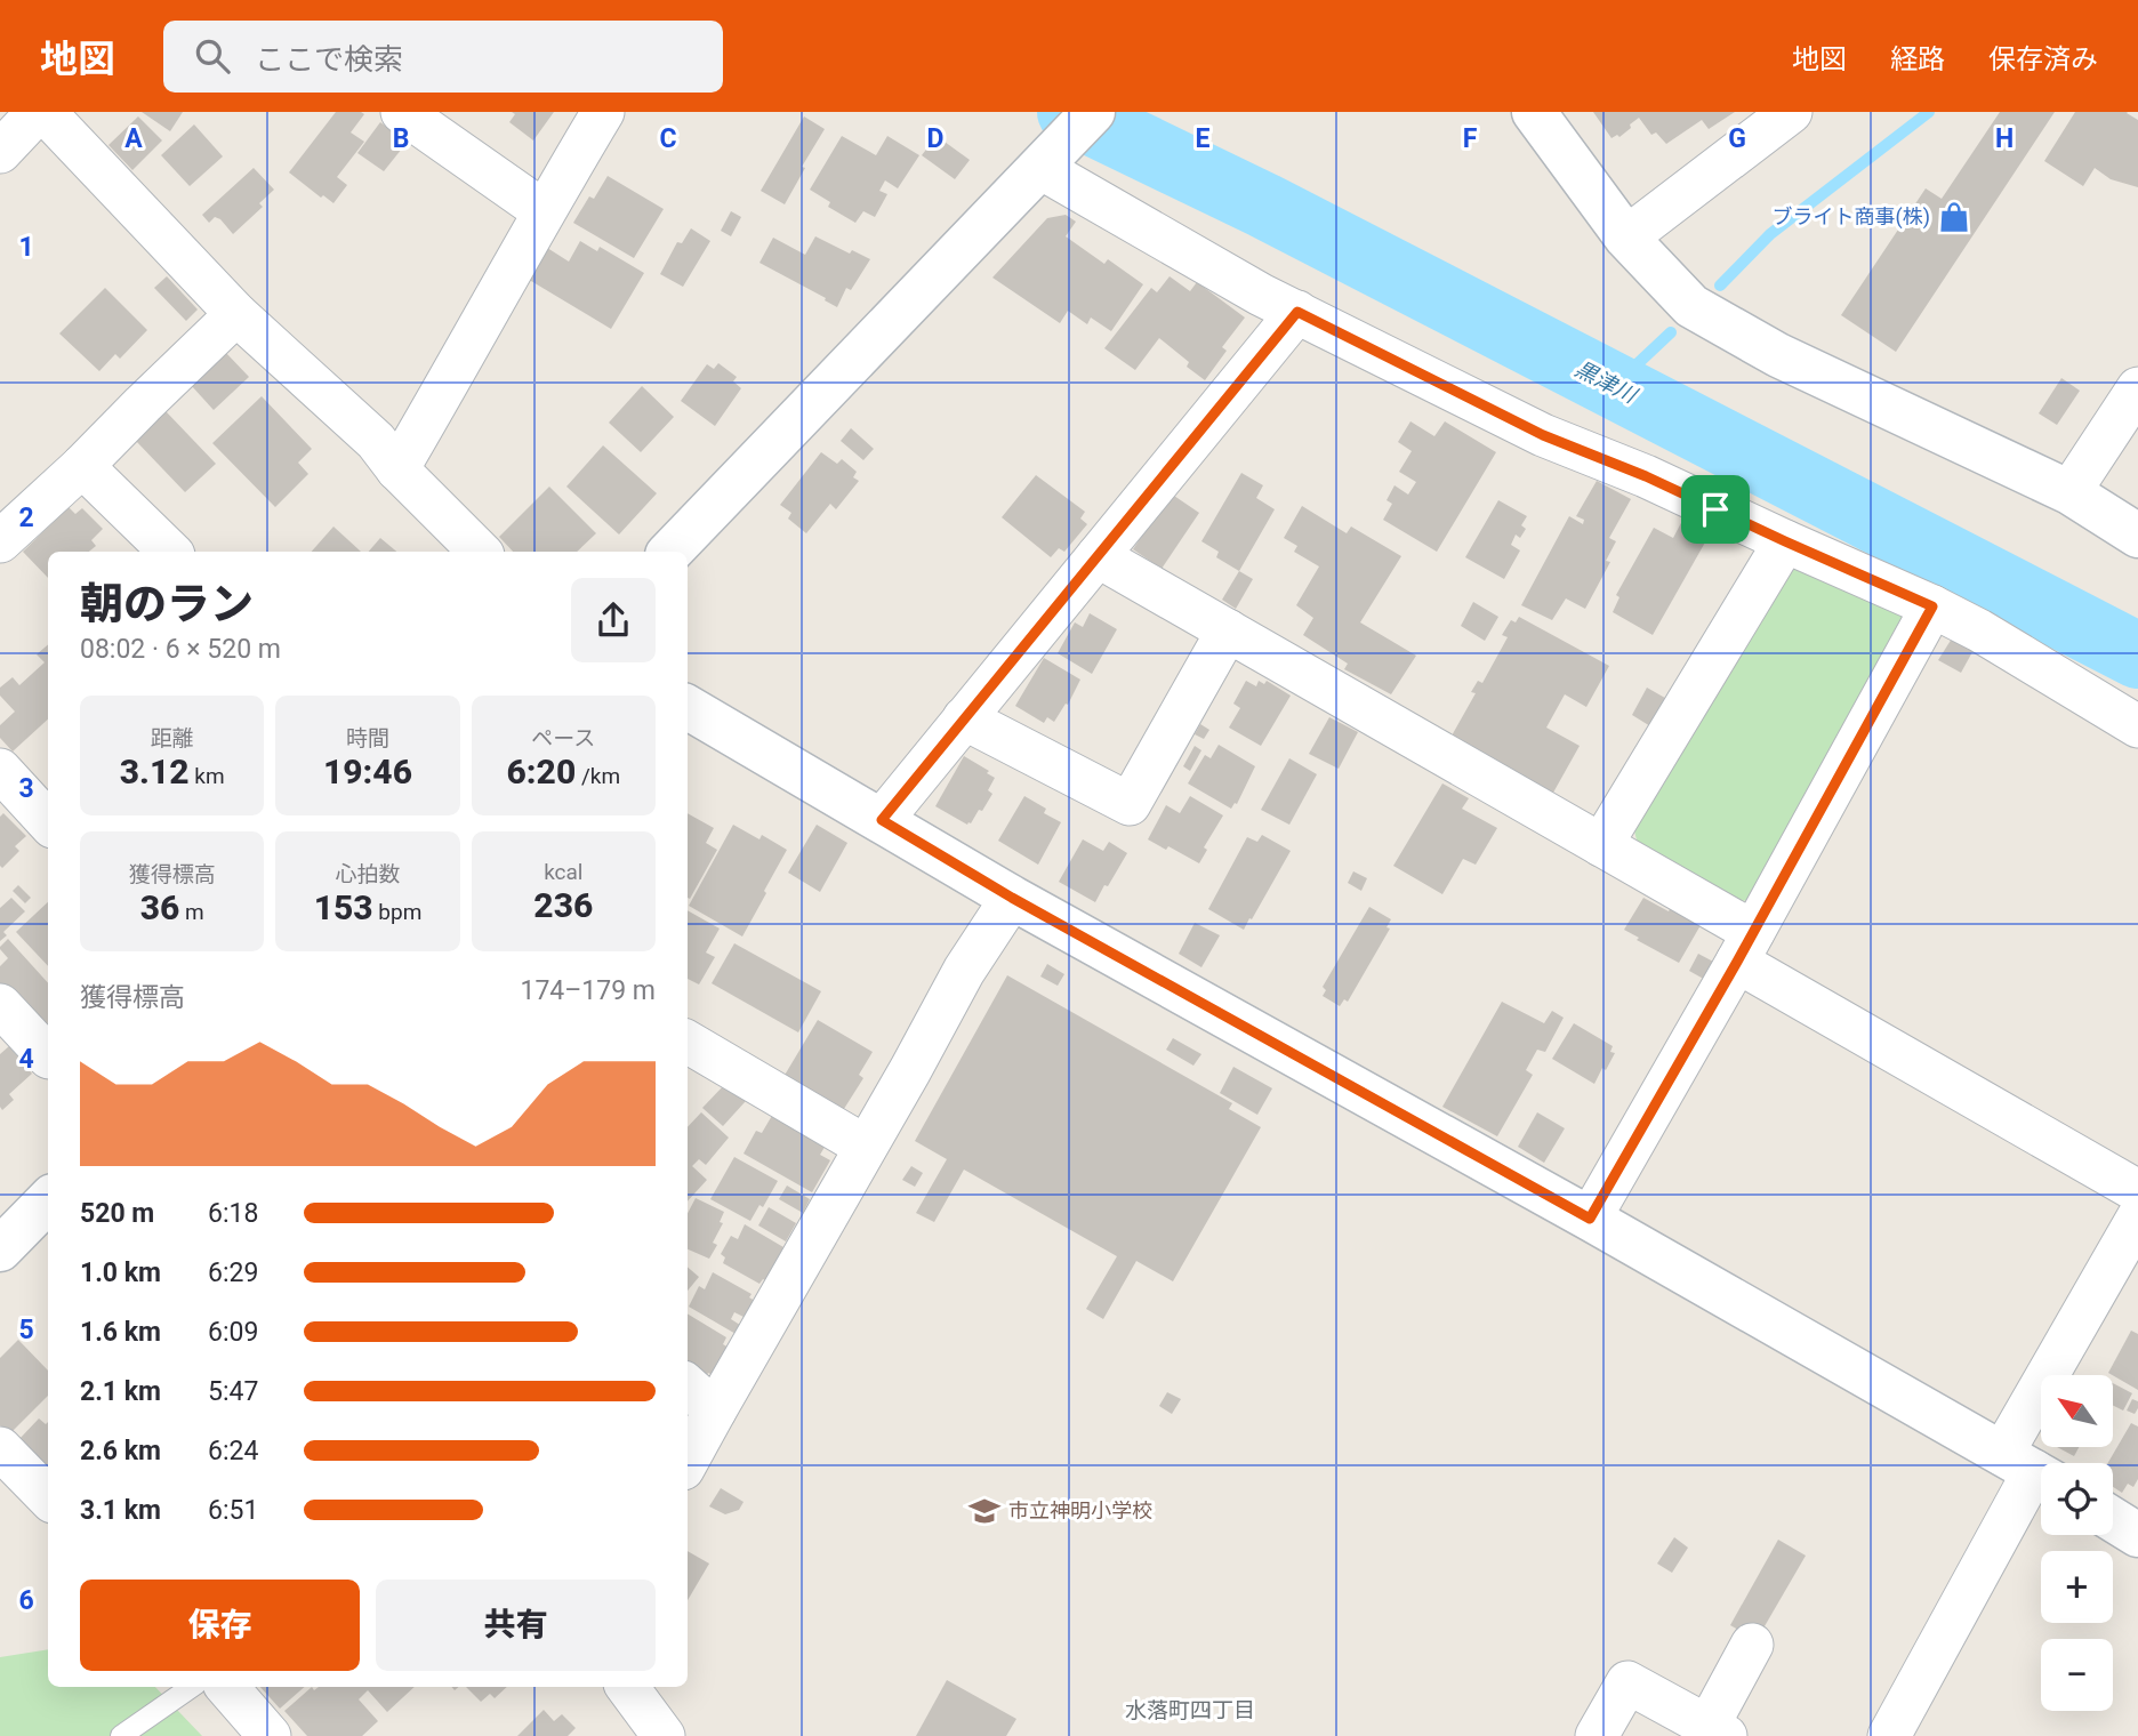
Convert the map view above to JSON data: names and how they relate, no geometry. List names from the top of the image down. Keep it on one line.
{"districts":["水落町四丁目"],"water":["黒津川"],"places":{"shop":["ブライト商事(株)"],"school or university":["市立神明小学校"]},"north":"top left","page":{"header":"地図","search":"ここで検索","nav":["地図","経路","保存済み"],"heading":["朝のラン","08:02 · 6 × 520 m"],"stats":[["距離","3.12 km"],["時間","19:46"],["ペース","6:20 /km"],["獲得標高","36 m"],["心拍数","153 bpm"],["kcal","236"]],"chart":["獲得標高","174–179 m"],"list":[{"name":"520 m","note":"6:18"},{"name":"1.0 km","note":"6:29"},{"name":"1.6 km","note":"6:09"},{"name":"2.1 km","note":"5:47"},{"name":"2.6 km","note":"6:24"},{"name":"3.1 km","note":"6:51"}],"map_buttons":["+","−"],"buttons":["保存","共有"]},"grid":{"columns":["A","B","C","D","E","F","G","H"],"rows":["1","2","3","4","5","6"]}}
